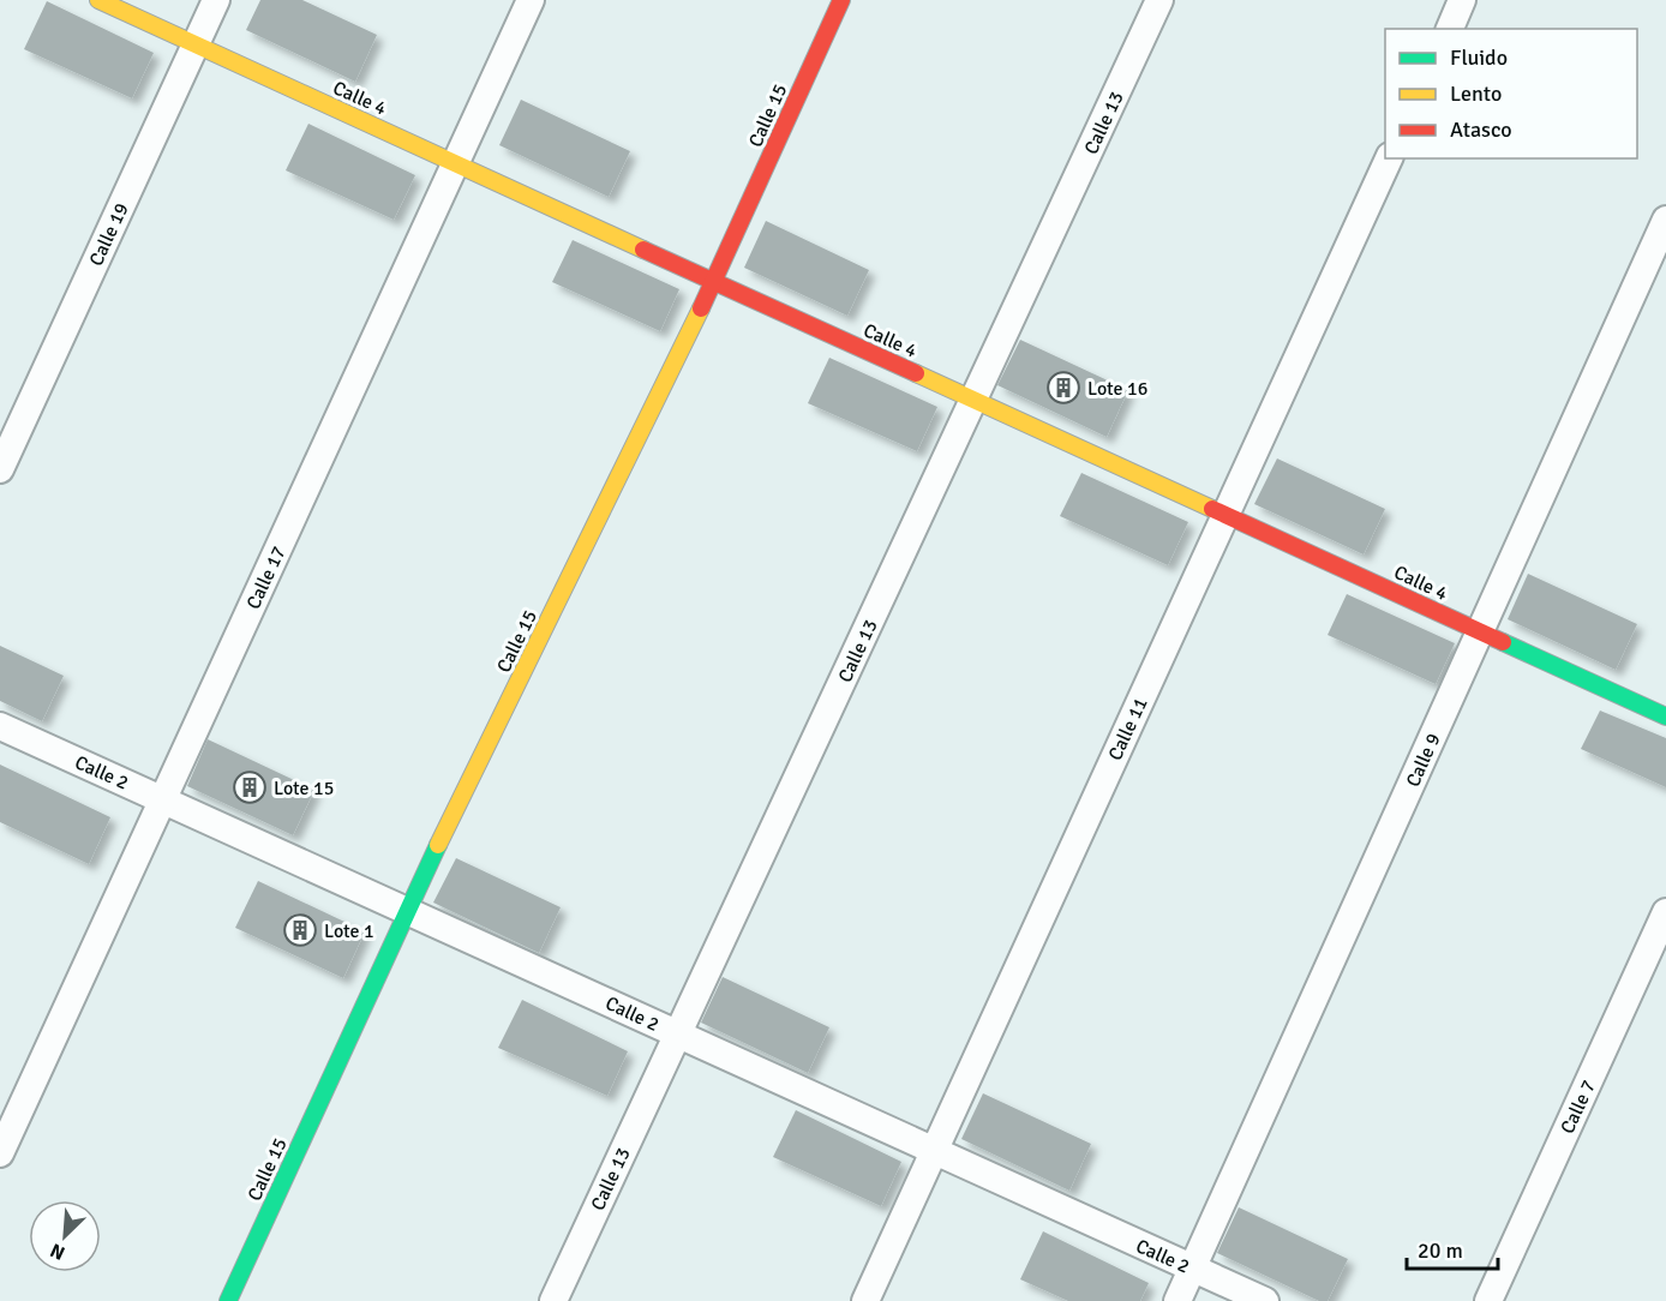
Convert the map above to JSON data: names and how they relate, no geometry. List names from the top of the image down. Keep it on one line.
{"streets":{"street":["Calle 4","Calle 15","Calle 13","Calle 19","Calle 17","Calle 11","Calle 9","Calle 2","Calle 7"]},"crossings":[["Calle 4","Calle 15"],["Calle 4","Calle 13"],["Calle 4","Calle 19"],["Calle 4","Calle 17"],["Calle 4","Calle 11"],["Calle 4","Calle 9"],["Calle 15","Calle 2"],["Calle 13","Calle 2"],["Calle 17","Calle 2"],["Calle 11","Calle 2"],["Calle 9","Calle 2"]],"places":{"building":["Lote 16","Lote 15","Lote 1"]},"legend":["Fluido","Lento","Atasco"],"scale_bar":"20 m","north":"bottom left"}
